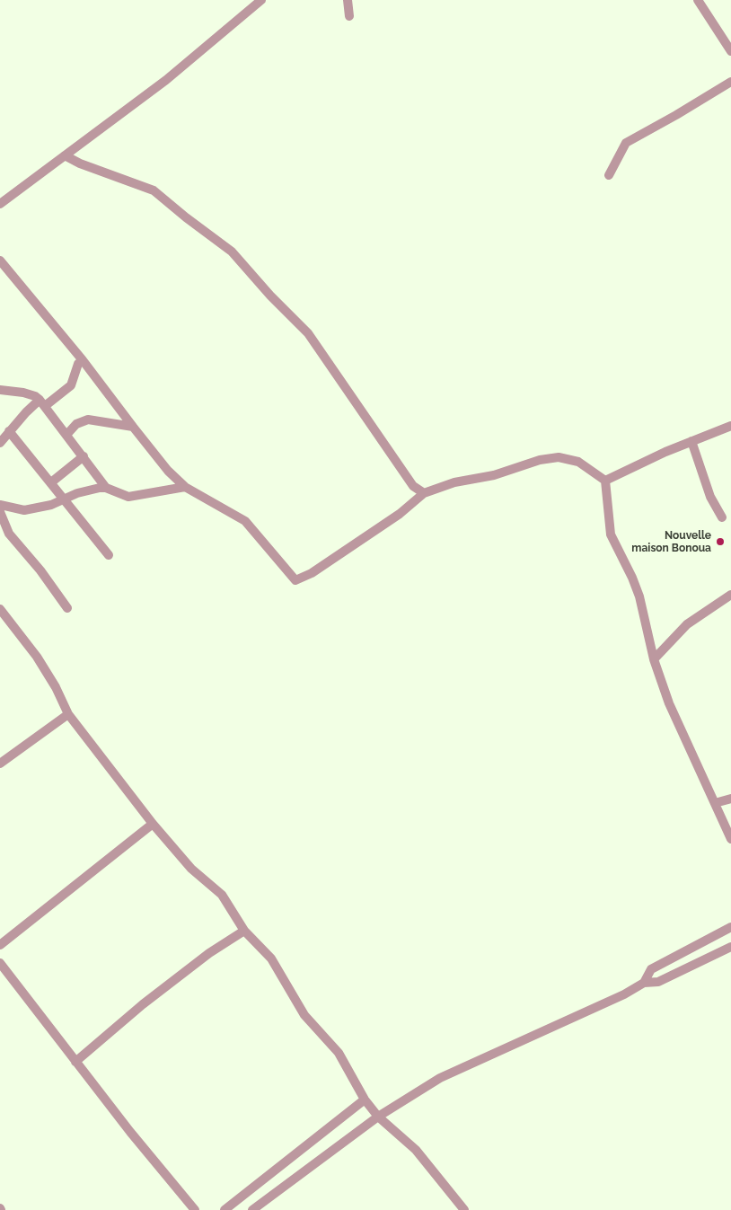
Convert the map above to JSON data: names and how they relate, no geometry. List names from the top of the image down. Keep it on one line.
{"places":["Nouvelle maison Bonoua"]}
